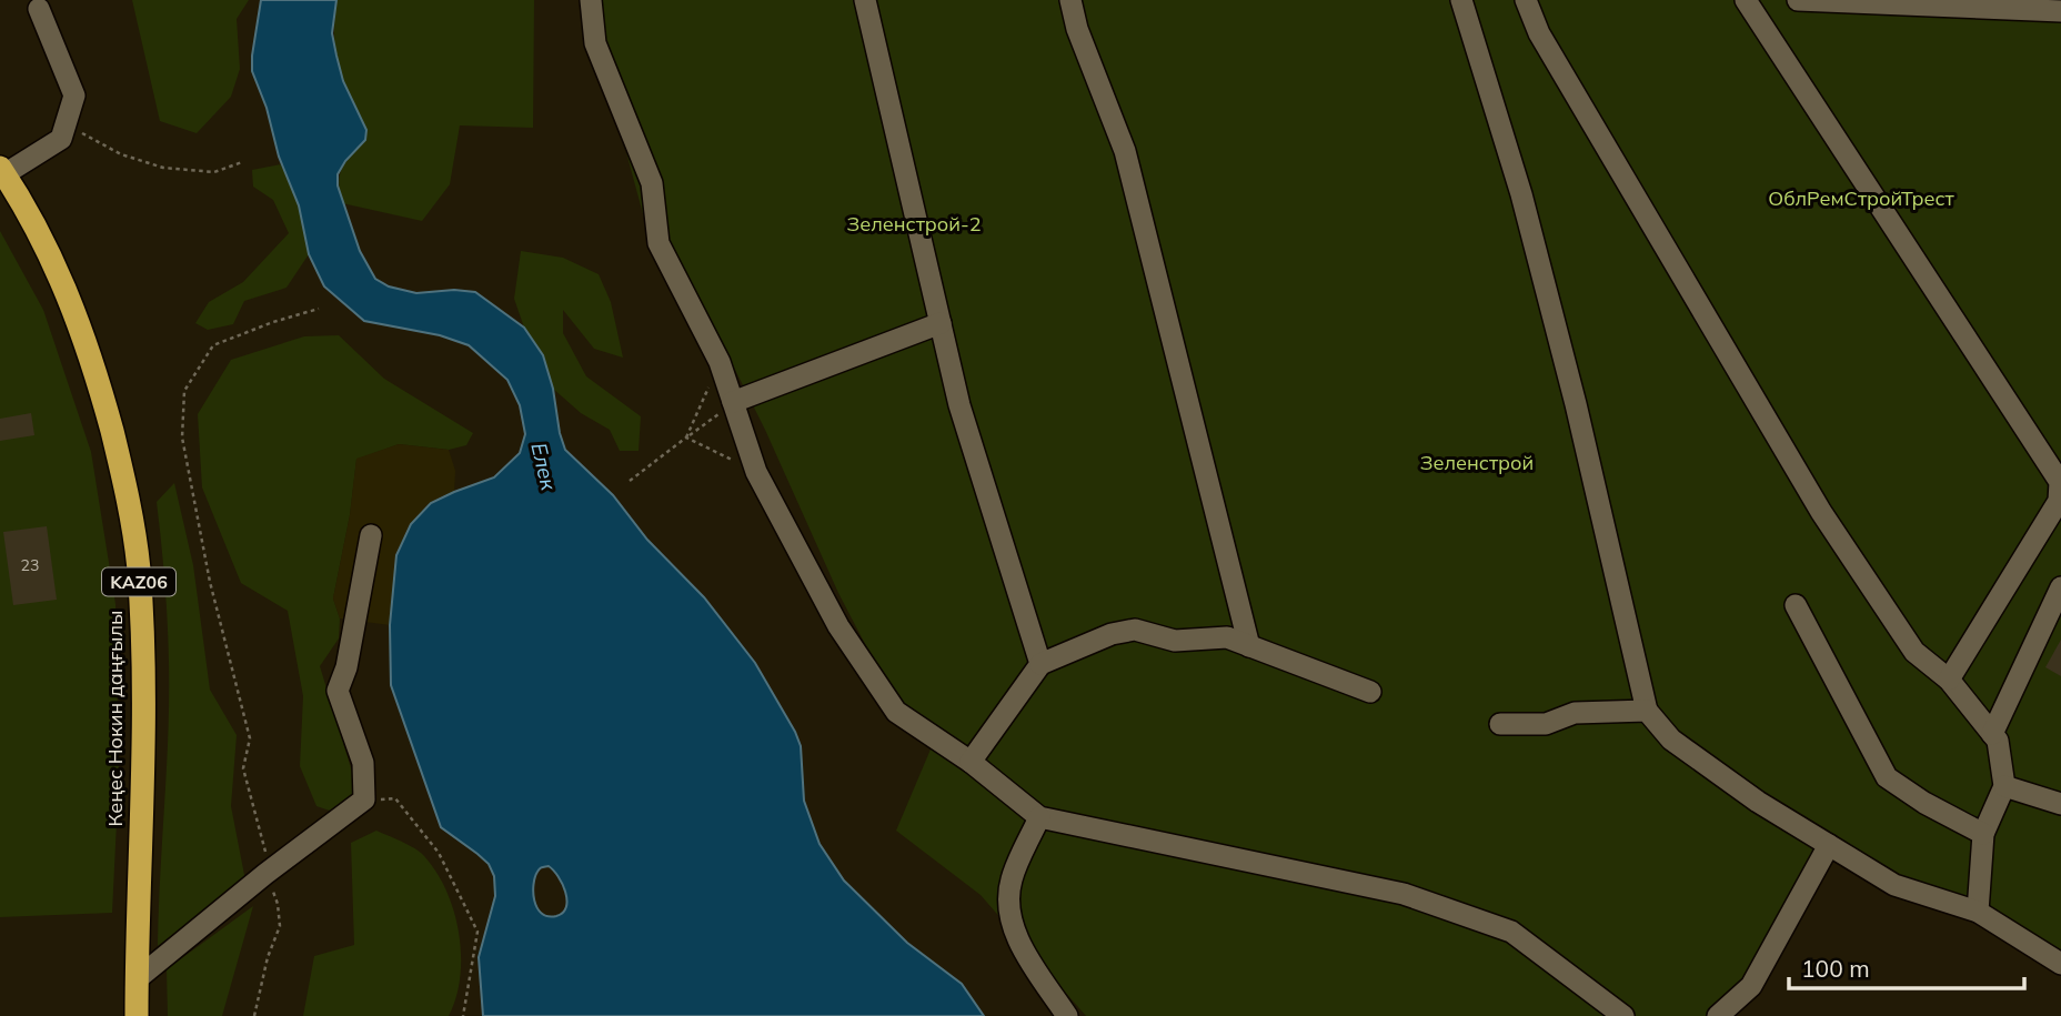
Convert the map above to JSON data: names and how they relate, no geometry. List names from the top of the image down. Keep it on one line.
{"streets":{"highway":["KАZ06","Кеңес Нокин даңғылы"]},"water":["Елек"],"parks":["ОблРемСтройТрест","Зеленстрой-2","Зеленстрой"],"house_numbers":["23"],"scale_bar":"100 m"}
